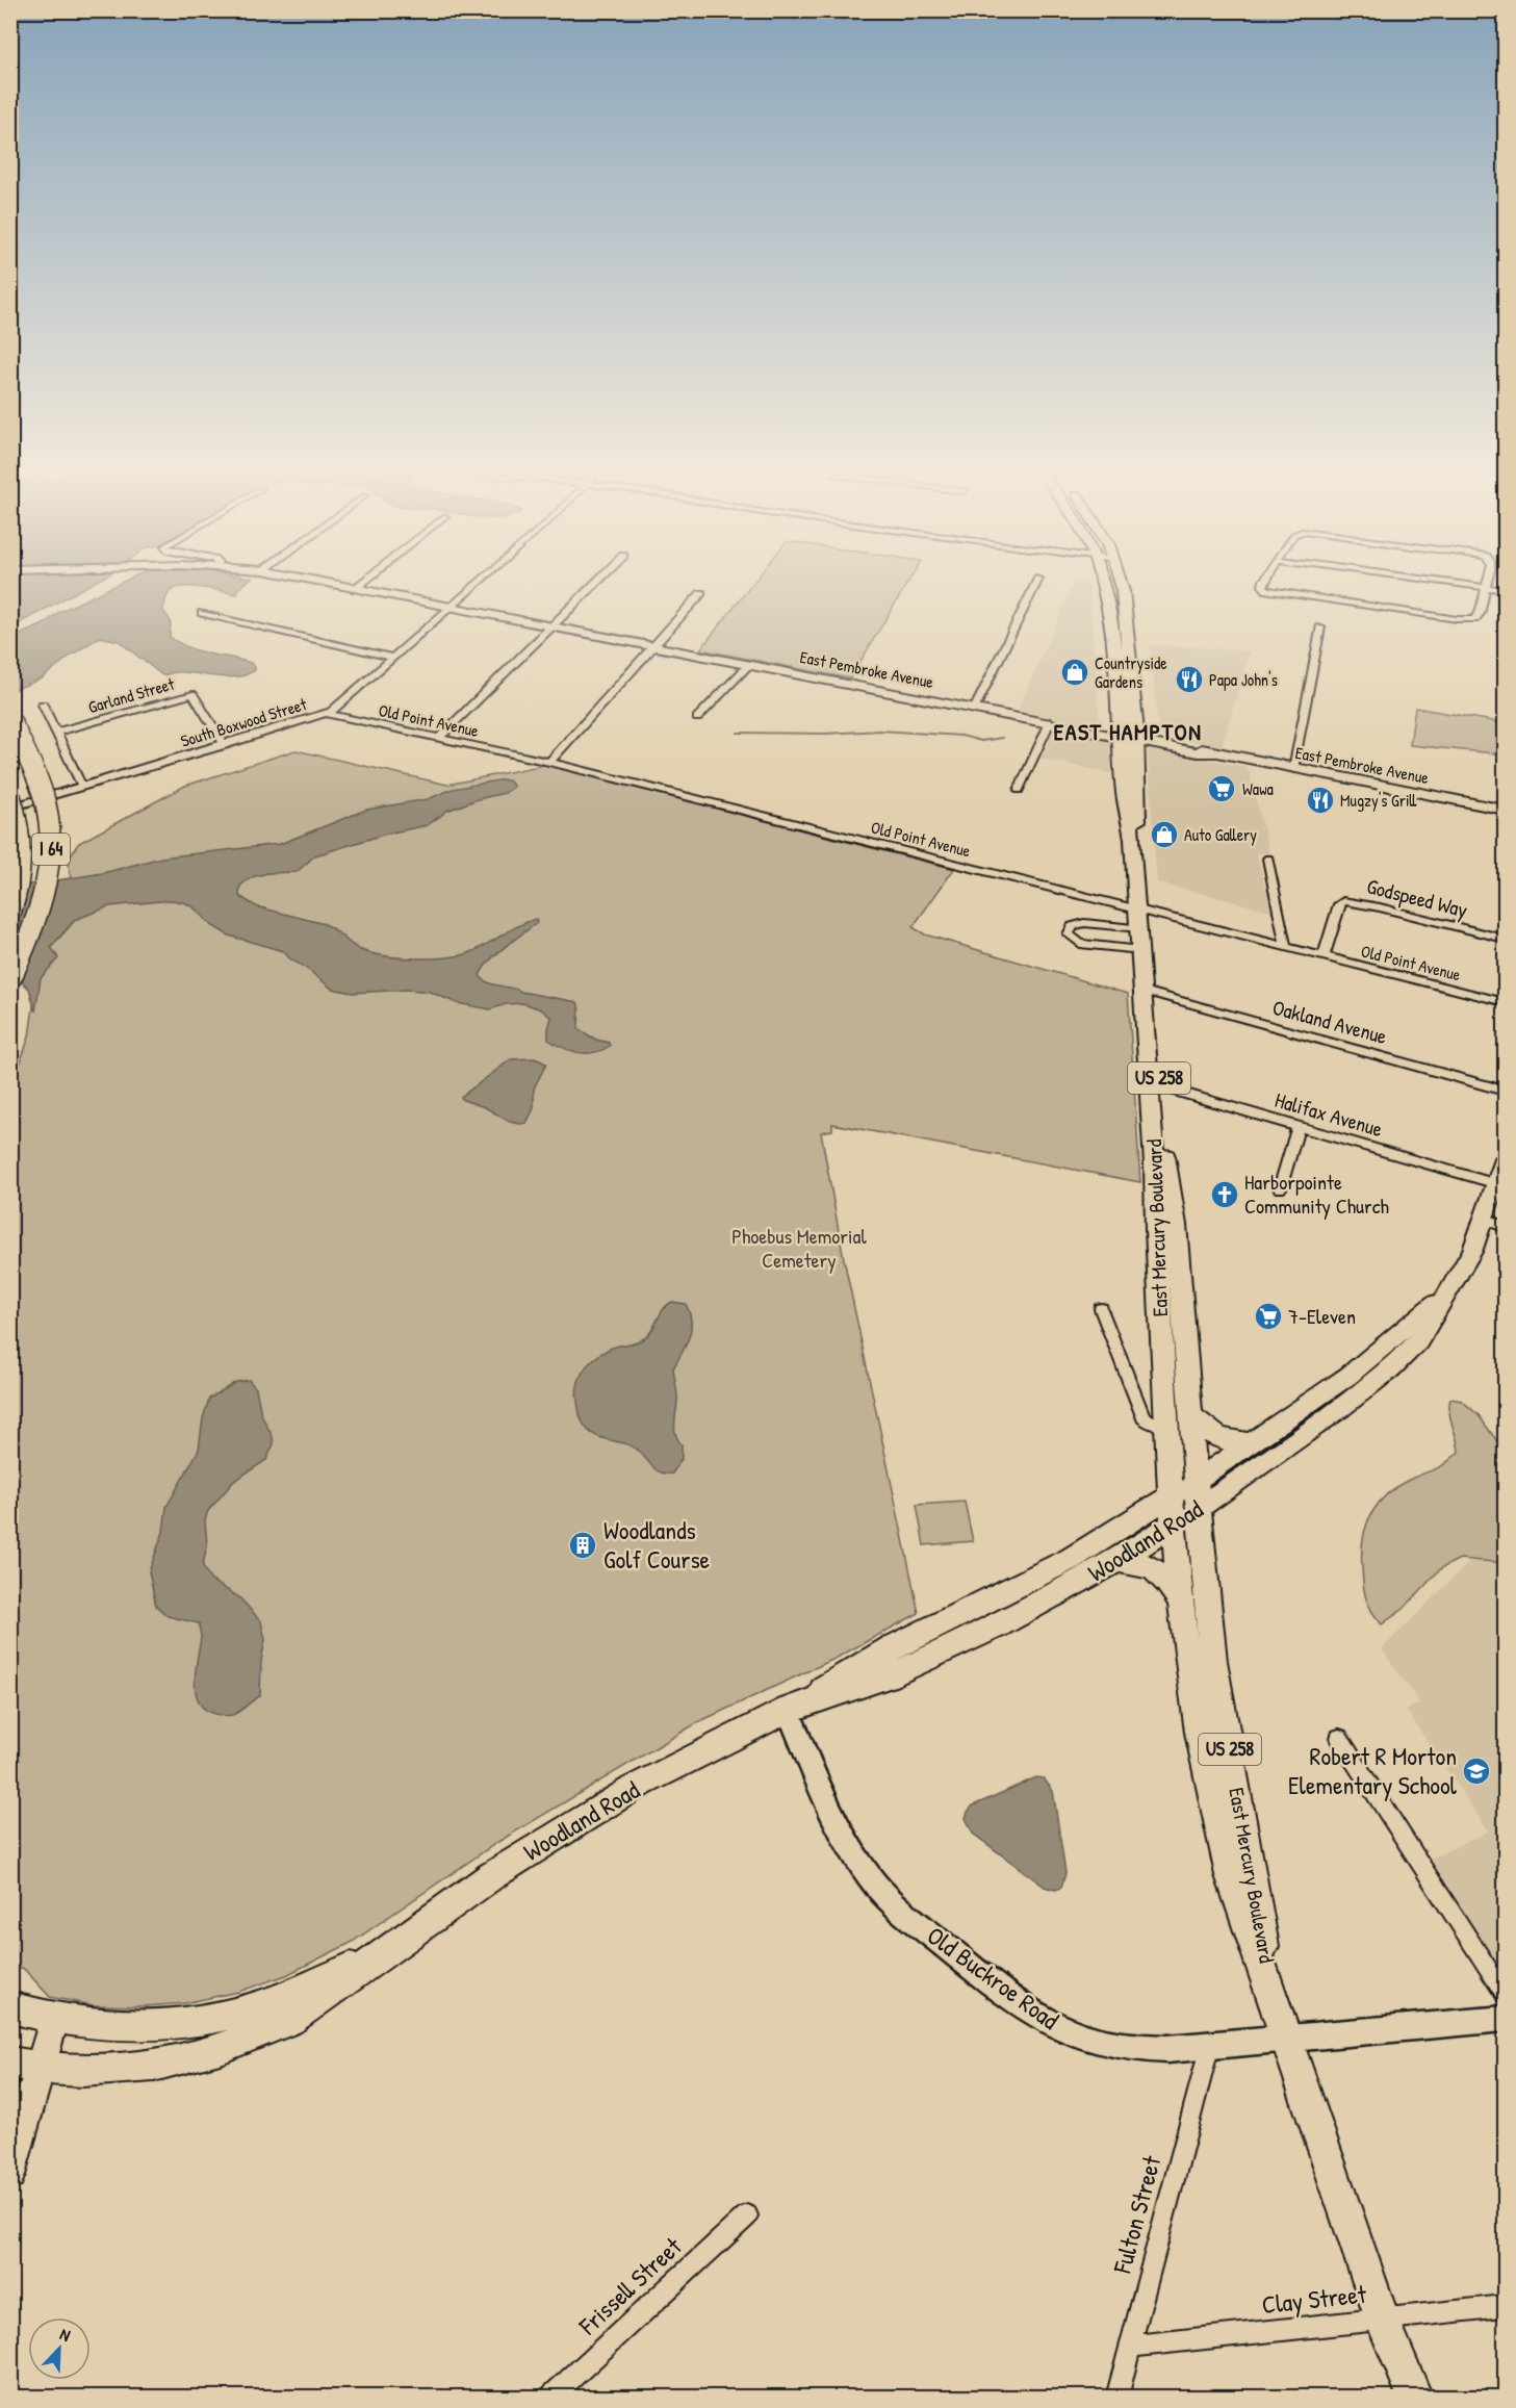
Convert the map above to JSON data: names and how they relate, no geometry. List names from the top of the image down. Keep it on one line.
{"streets":{"highway":["I 64"],"main road":["East Pembroke Avenue","US 258","East Mercury Boulevard","Woodland Road"],"street":["Garland Street","Old Point Avenue","South Boxwood Street","Godspeed Way","Oakland Avenue","Halifax Avenue","Old Buckroe Road","Fulton Street","Frissell Street","Clay Street"]},"crossings":[["East Pembroke Avenue","South Boxwood Street"],["East Pembroke Avenue","East Mercury Boulevard"],["Garland Street","South Boxwood Street"],["Old Point Avenue","South Boxwood Street"],["Old Point Avenue","Godspeed Way"],["Old Point Avenue","East Mercury Boulevard"],["Oakland Avenue","East Mercury Boulevard"],["Halifax Avenue","East Mercury Boulevard"],["Halifax Avenue","Woodland Road"],["East Mercury Boulevard","Woodland Road"],["East Mercury Boulevard","Old Buckroe Road"],["East Mercury Boulevard","Clay Street"],["Woodland Road","Old Buckroe Road"],["Old Buckroe Road","Fulton Street"],["Fulton Street","Clay Street"]],"districts":["EAST HAMPTON"],"parks":["Phoebus Memorial Cemetery"],"places":{"shop":["Countryside Gardens","Auto Gallery"],"restaurant":["Papa John's","Mugzy's Grill"],"supermarket":["Wawa","7-Eleven"],"church":["Harborpointe Community Church"],"building":["Woodlands Golf Course"],"school or university":["Robert R Morton Elementary School"]},"north":"top right"}
